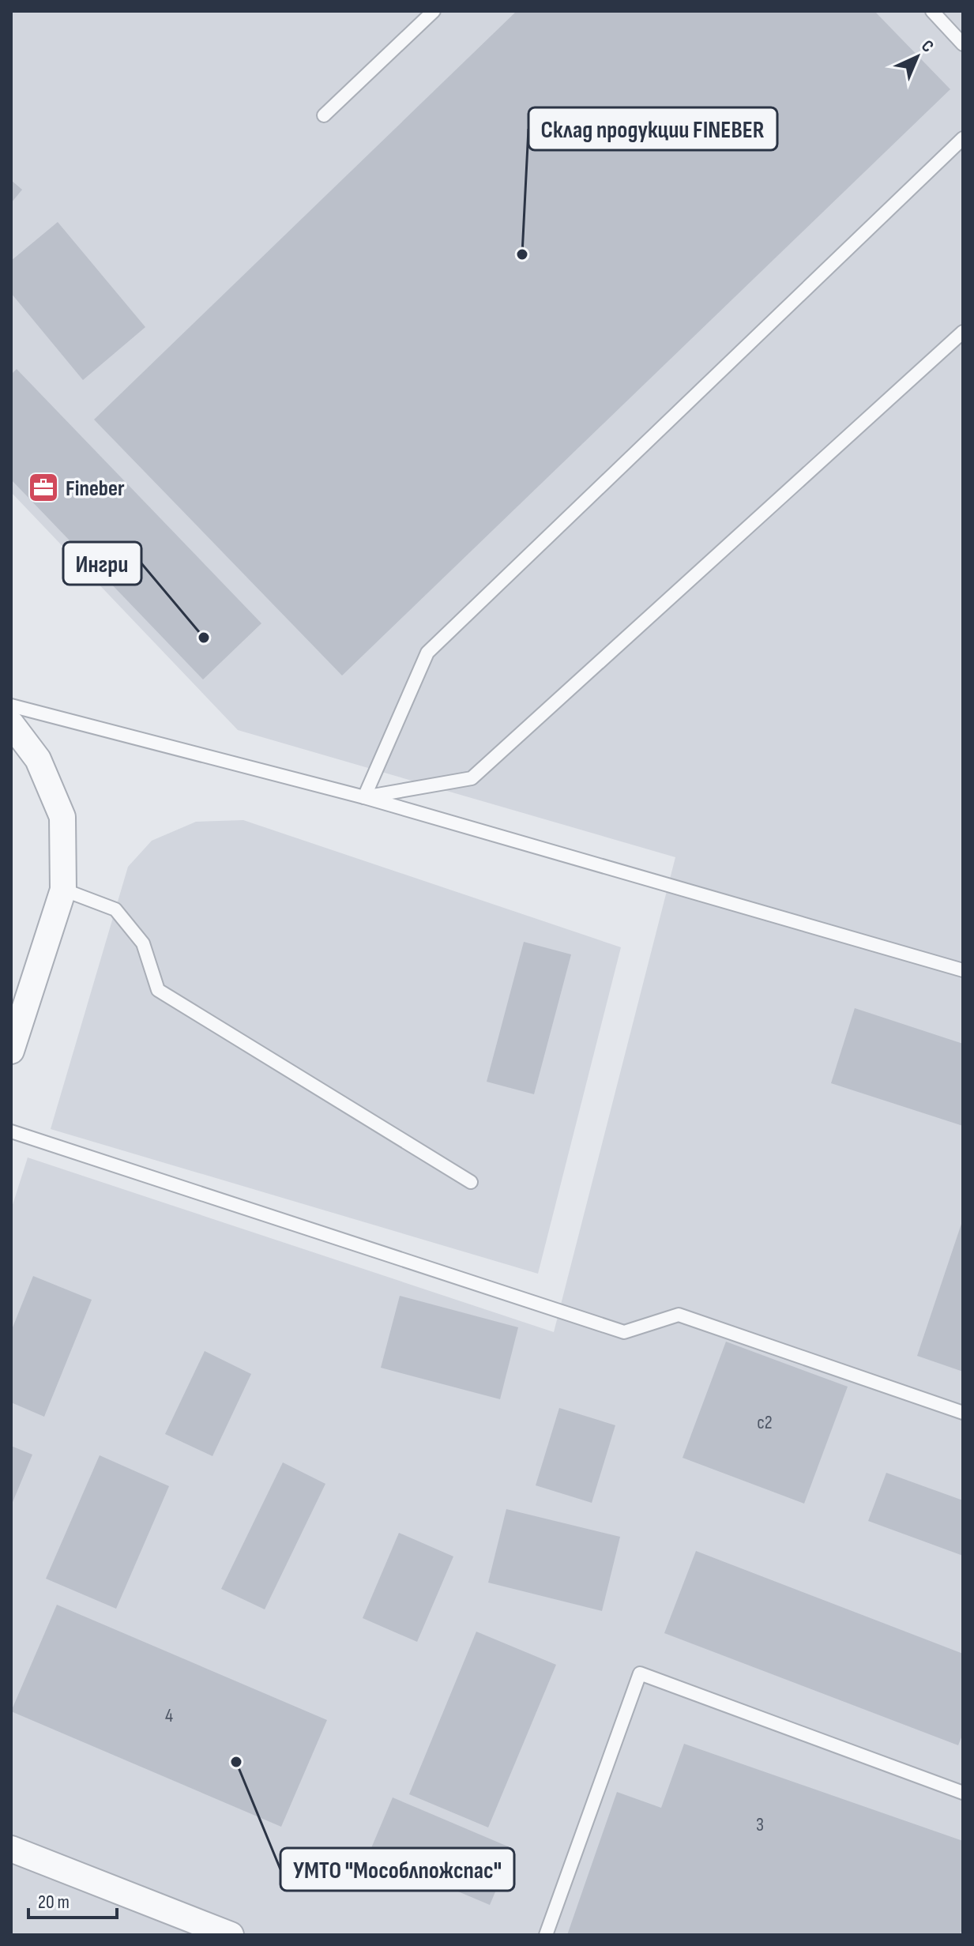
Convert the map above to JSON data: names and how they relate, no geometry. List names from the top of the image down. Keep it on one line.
{"places":{"other":["Склад продукции FINEBER","Ингри","УМТО \"Мособлпожспас\""],"office":["Fineber"]},"house_numbers":["с2","4","3"],"scale_bar":"20 m","north":"top right"}
